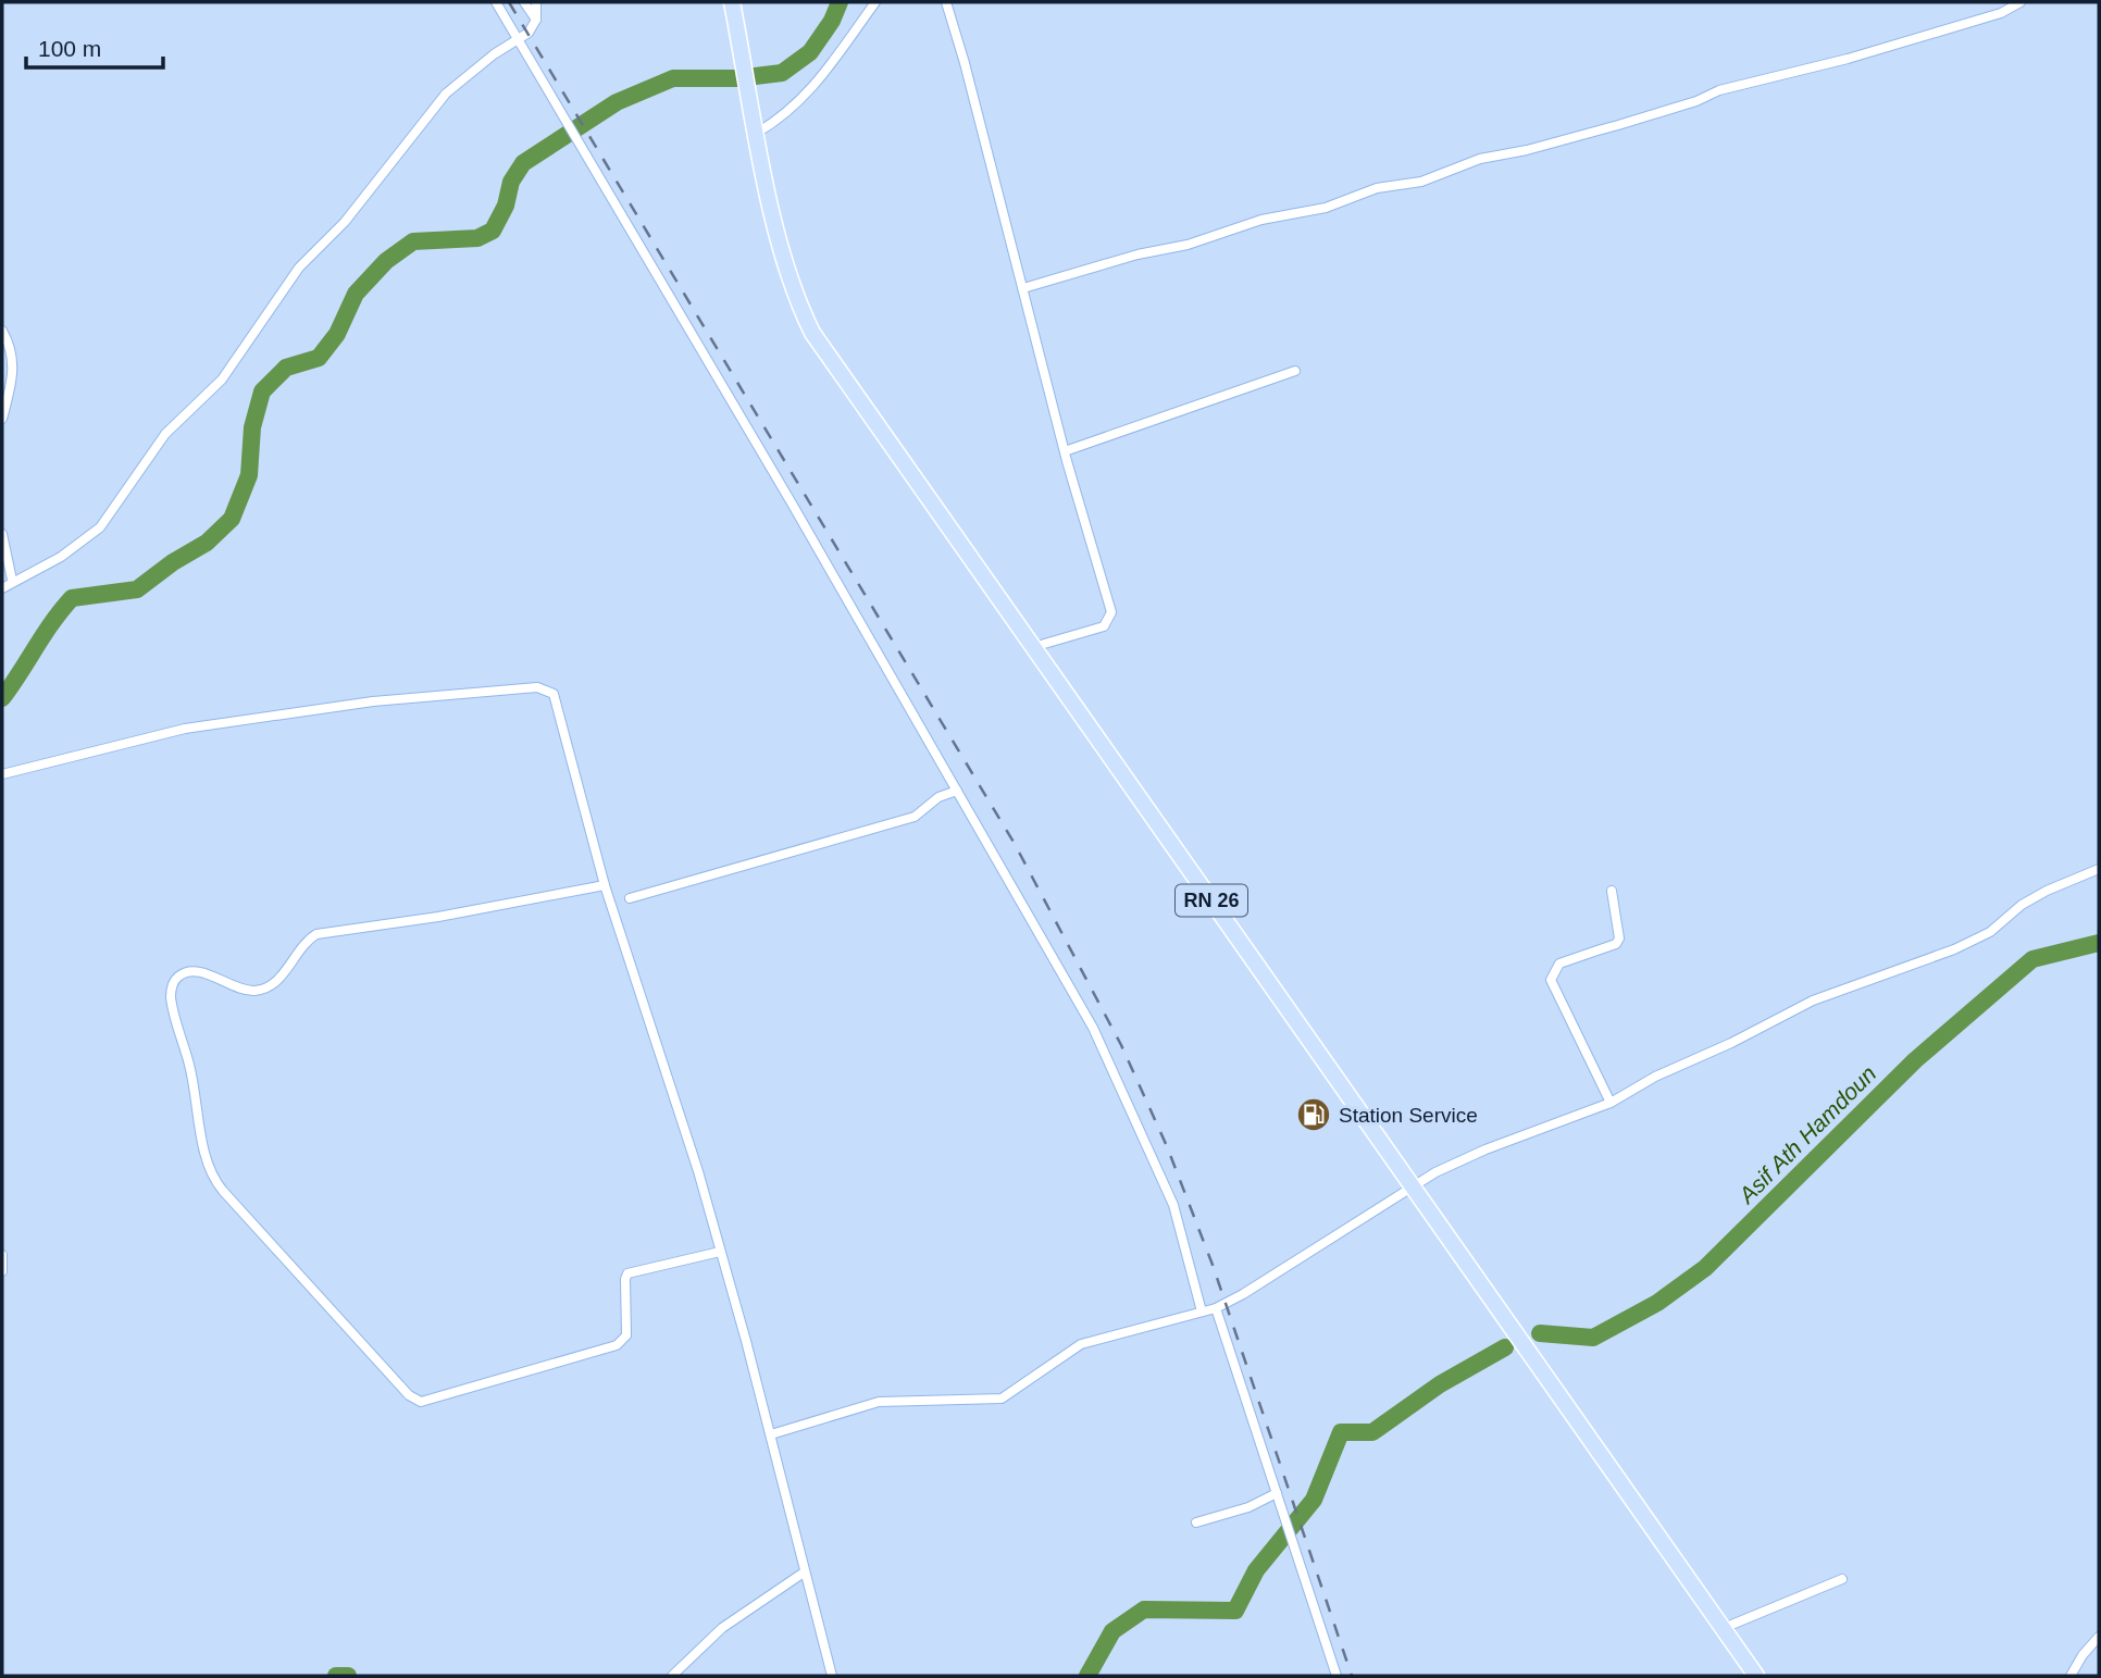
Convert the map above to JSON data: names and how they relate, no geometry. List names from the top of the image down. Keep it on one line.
{"streets":{"main road":["RN 26"]},"water":["Asif Ath Hamdoun"],"places":{"fuel station":["Station Service"]},"scale_bar":"100 m"}
